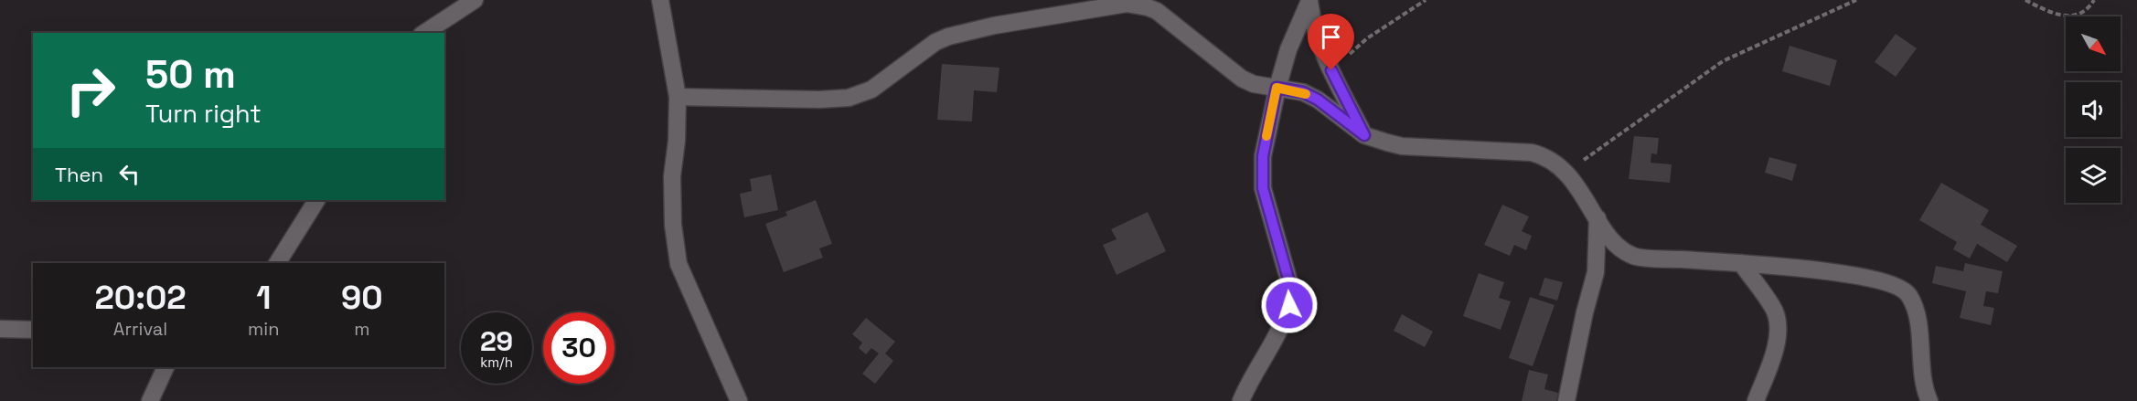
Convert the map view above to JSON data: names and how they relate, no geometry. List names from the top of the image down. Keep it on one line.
{"north":"bottom right","page":{"turn":["50 m","Turn right"],"then":"Then","eta":["20:02","Arrival","1","min","90","m"],"speed":"29 km/h","limit":"30"}}
